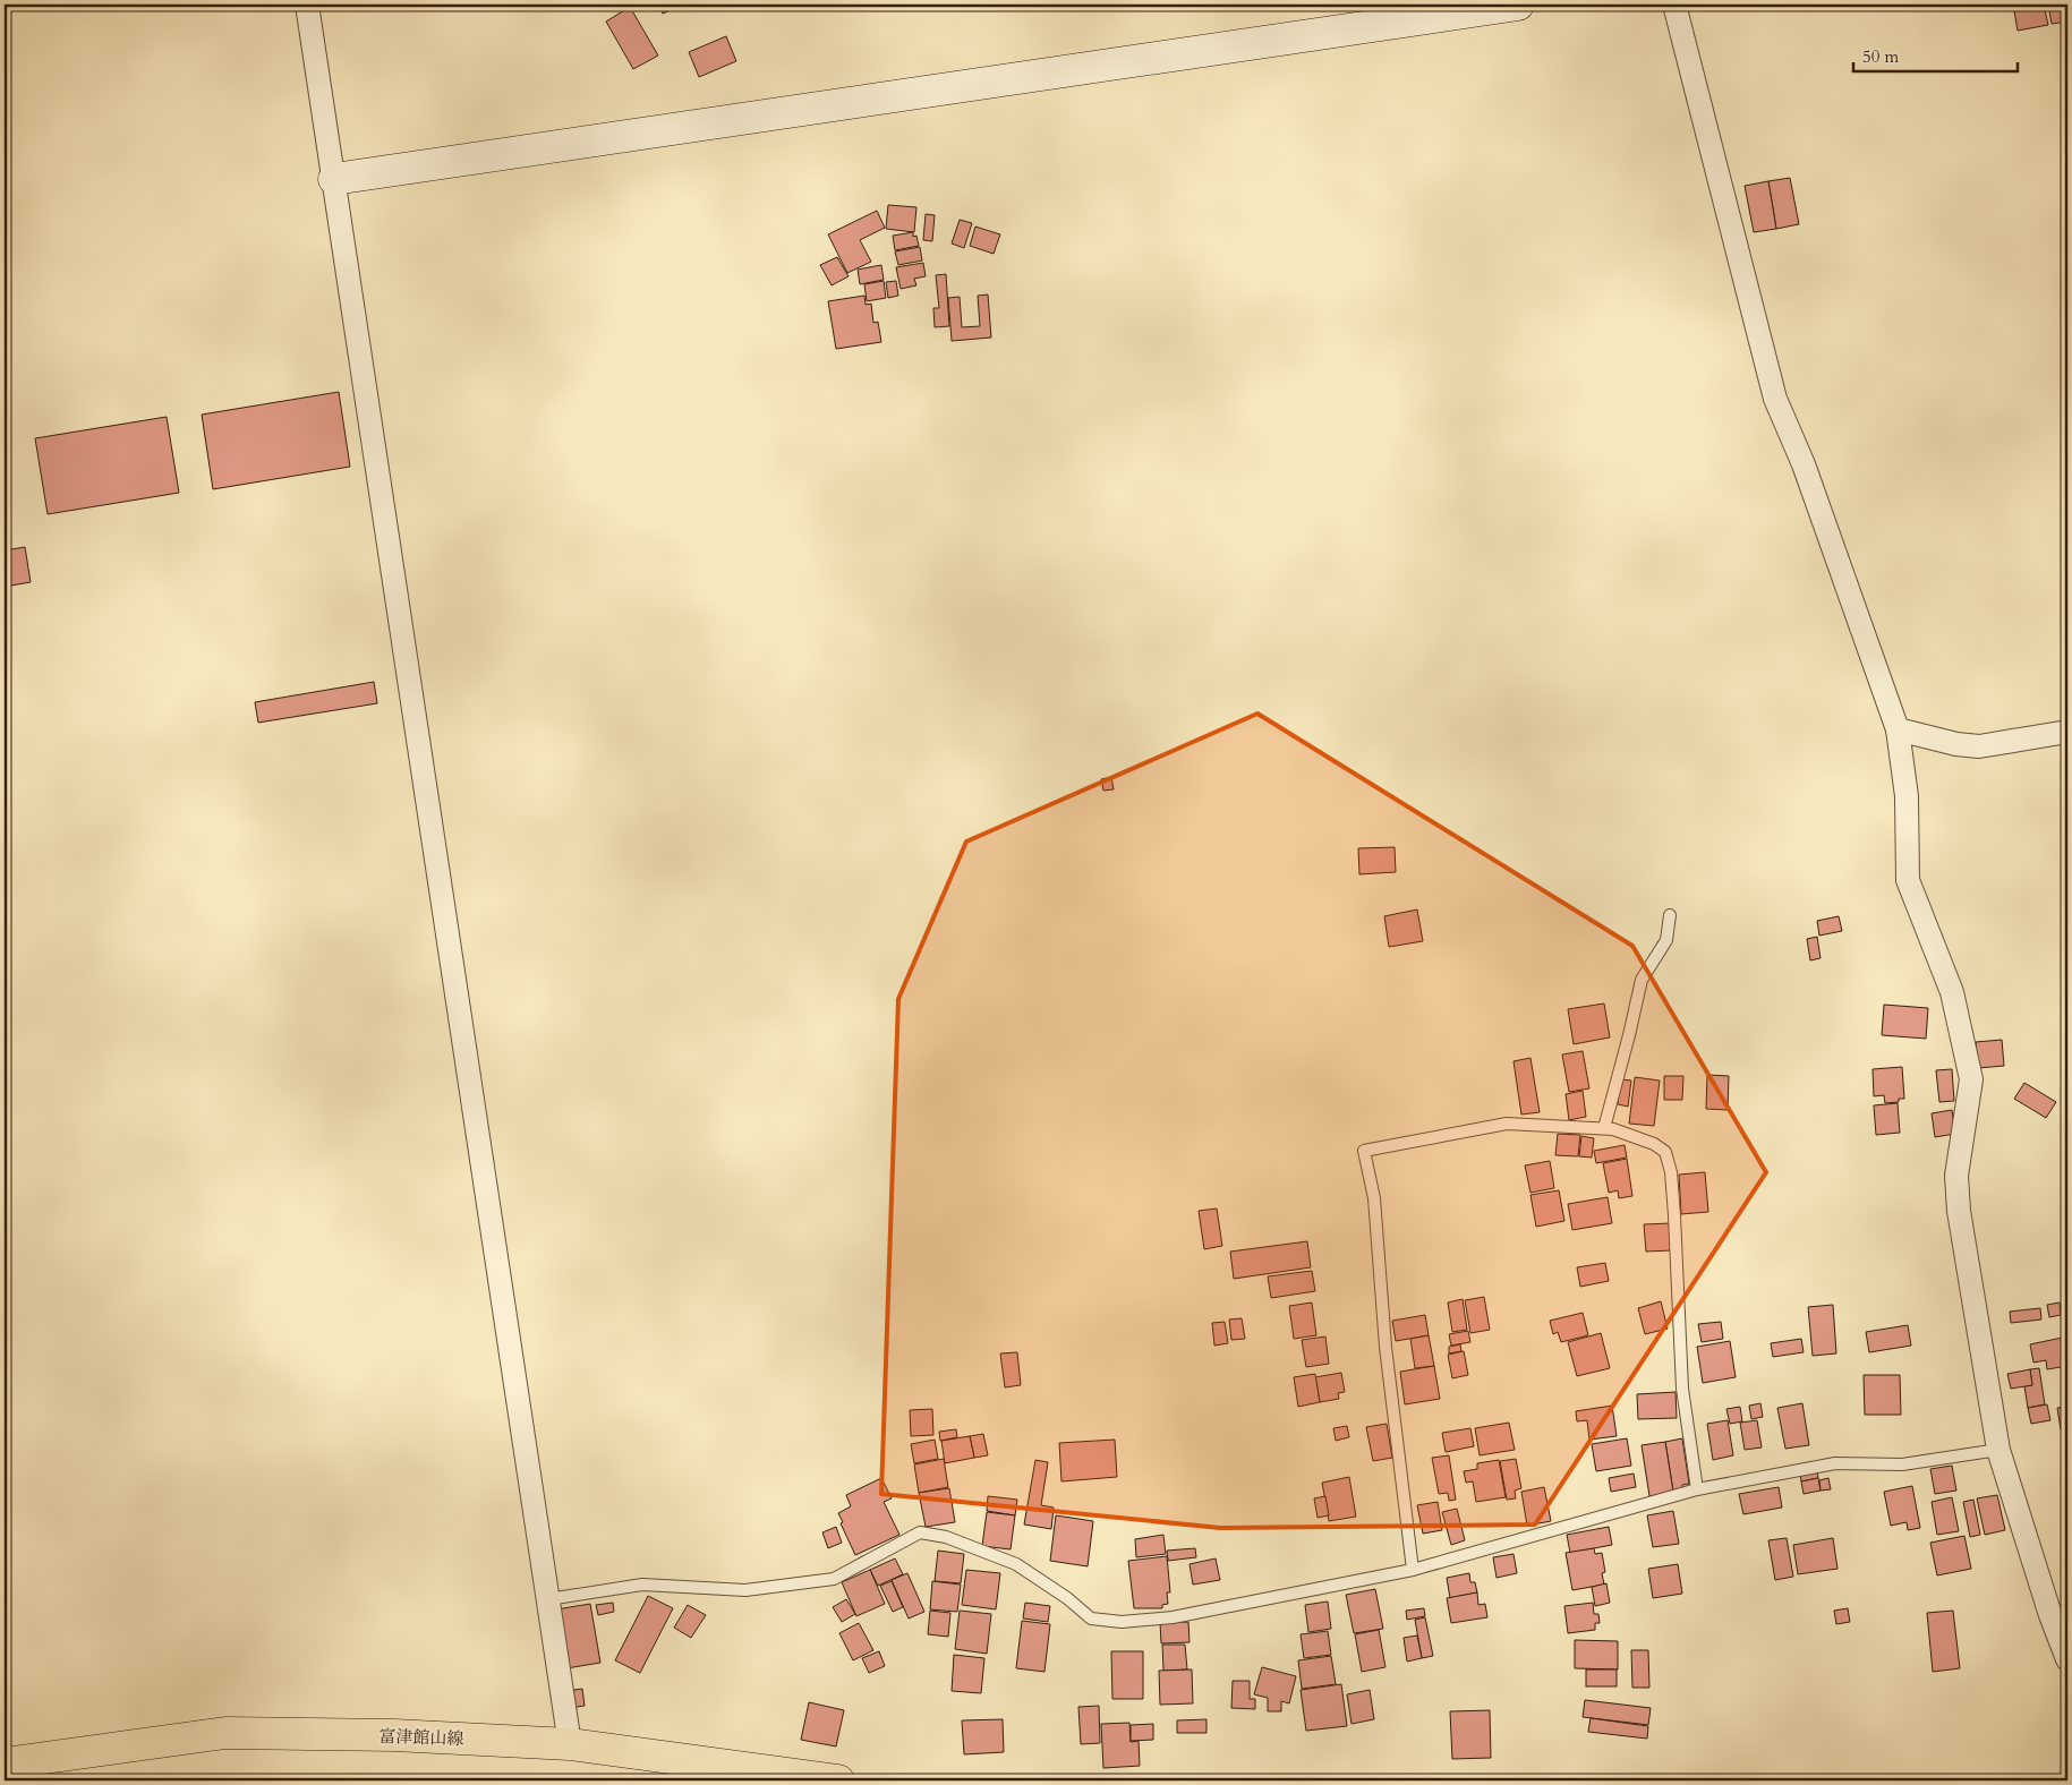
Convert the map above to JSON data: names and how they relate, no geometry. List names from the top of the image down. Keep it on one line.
{"streets":{"main road":["富津館山線"]},"scale_bar":"50 m"}
